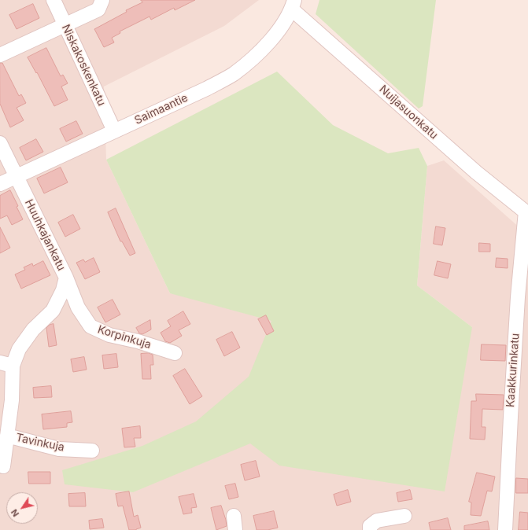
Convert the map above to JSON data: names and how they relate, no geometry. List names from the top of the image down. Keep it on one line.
{"streets":{"street":["Niskakoskenkatu","Saimaantie","Nuijasuonkatu","Huuhkajankatu","Korpinkuja","Kaakkurinkatu","Tavinkuja"]},"crossings":[["Niskakoskenkatu","Saimaantie"],["Saimaantie","Nuijasuonkatu"],["Saimaantie","Huuhkajankatu"],["Nuijasuonkatu","Kaakkurinkatu"],["Huuhkajankatu","Korpinkuja"],["Huuhkajankatu","Tavinkuja"]],"north":"bottom left"}
